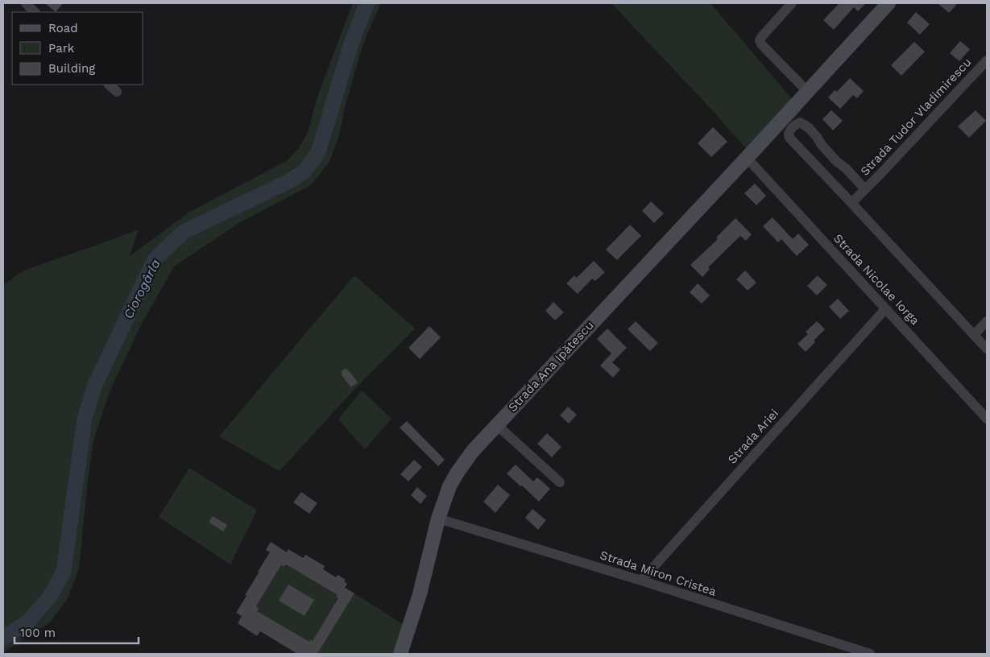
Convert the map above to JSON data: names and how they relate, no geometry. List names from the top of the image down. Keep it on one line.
{"streets":{"main road":["Strada Ana Ipătescu"],"street":["Strada Tudor Vladimirescu","Strada Nicolae Iorga","Strada Ariei","Strada Miron Cristea"]},"crossings":[["Strada Tudor Vladimirescu","Strada Ana Ipătescu"],["Strada Nicolae Iorga","Strada Ana Ipătescu"],["Strada Nicolae Iorga","Strada Ariei"],["Strada Ana Ipătescu","Strada Miron Cristea"],["Strada Ariei","Strada Miron Cristea"]],"water":["Ciorogârla"],"legend":["Road","Park","Building"],"scale_bar":"100 m"}
